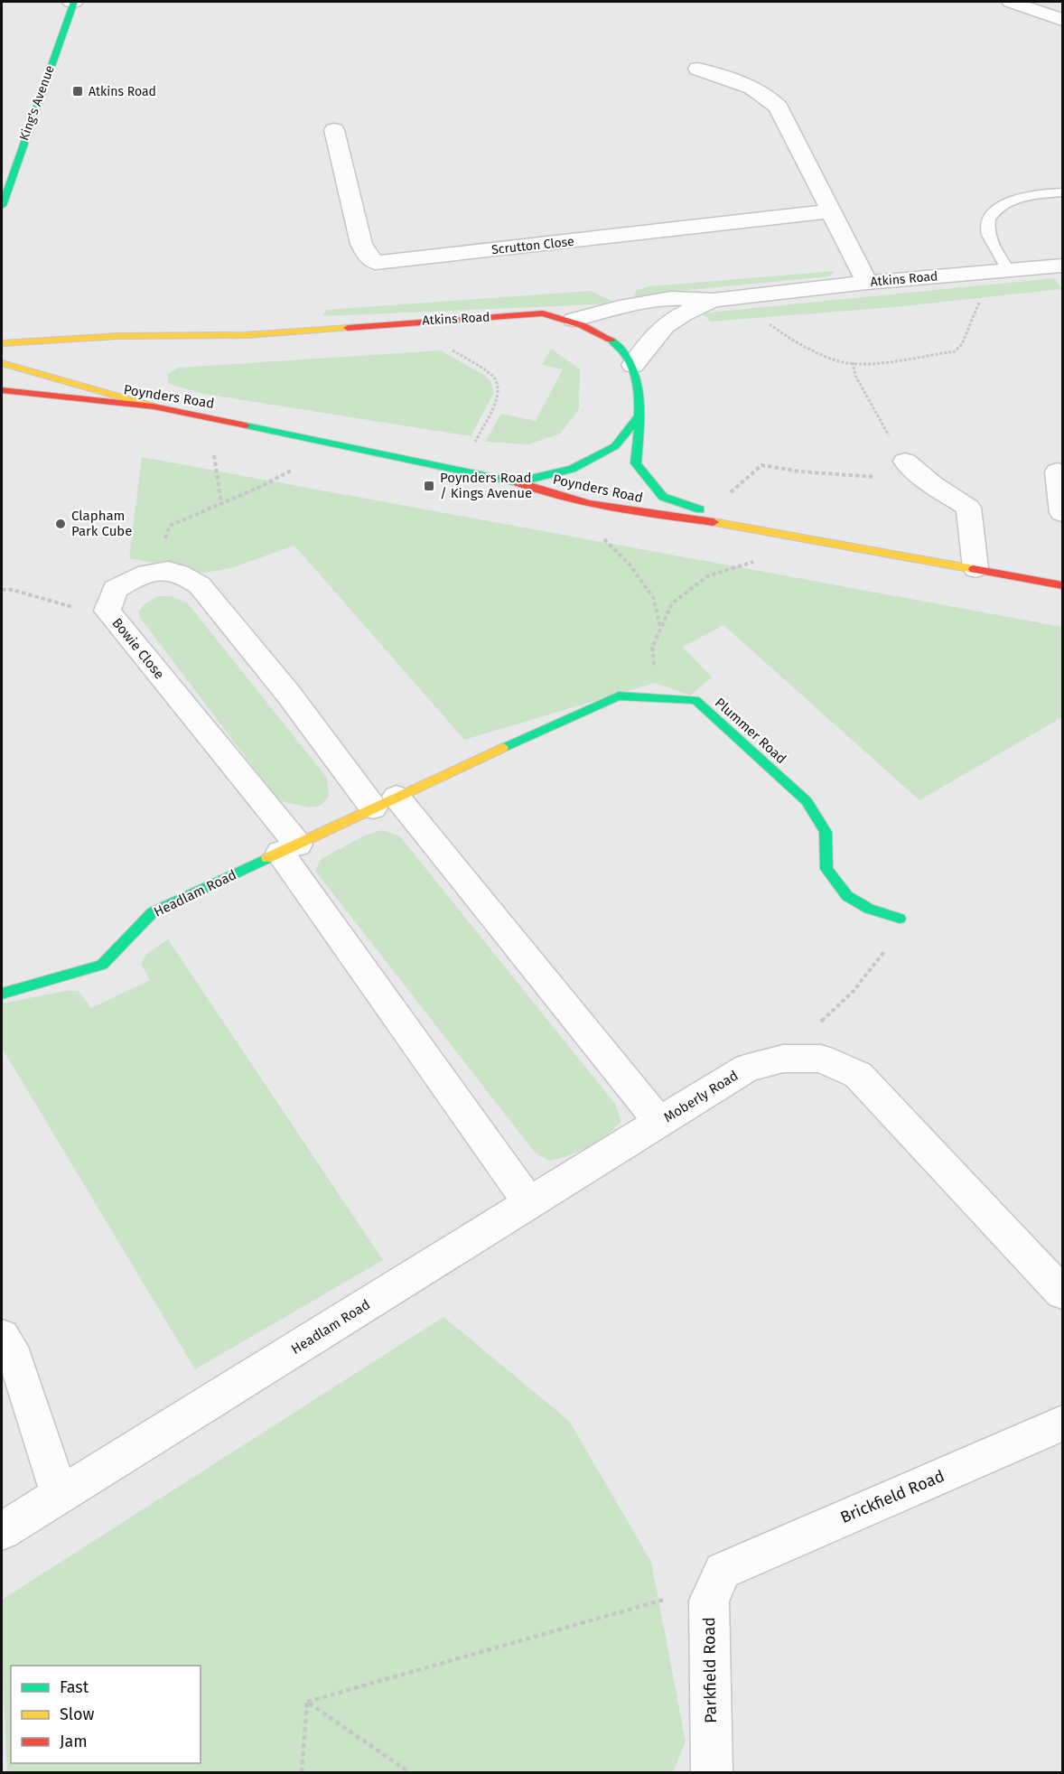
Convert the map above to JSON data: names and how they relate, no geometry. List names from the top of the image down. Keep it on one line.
{"streets":{"main road":["King's Avenue","Atkins Road","Poynders Road","Plummer Road","Headlam Road"],"street":["Scrutton Close","Bowie Close","Moberly Road","Brickfield Road","Parkfield Road"]},"crossings":[["Bowie Close","Plummer Road"],["Bowie Close","Headlam Road"],["Bowie Close","Moberly Road"],["Plummer Road","Headlam Road"],["Plummer Road","Moberly Road"],["Headlam Road","Moberly Road"],["Brickfield Road","Parkfield Road"]],"places":{"transit":["Atkins Road","Poynders Road / Kings Avenue"],"other":["Clapham Park Cube"]},"legend":["Fast","Slow","Jam"]}
